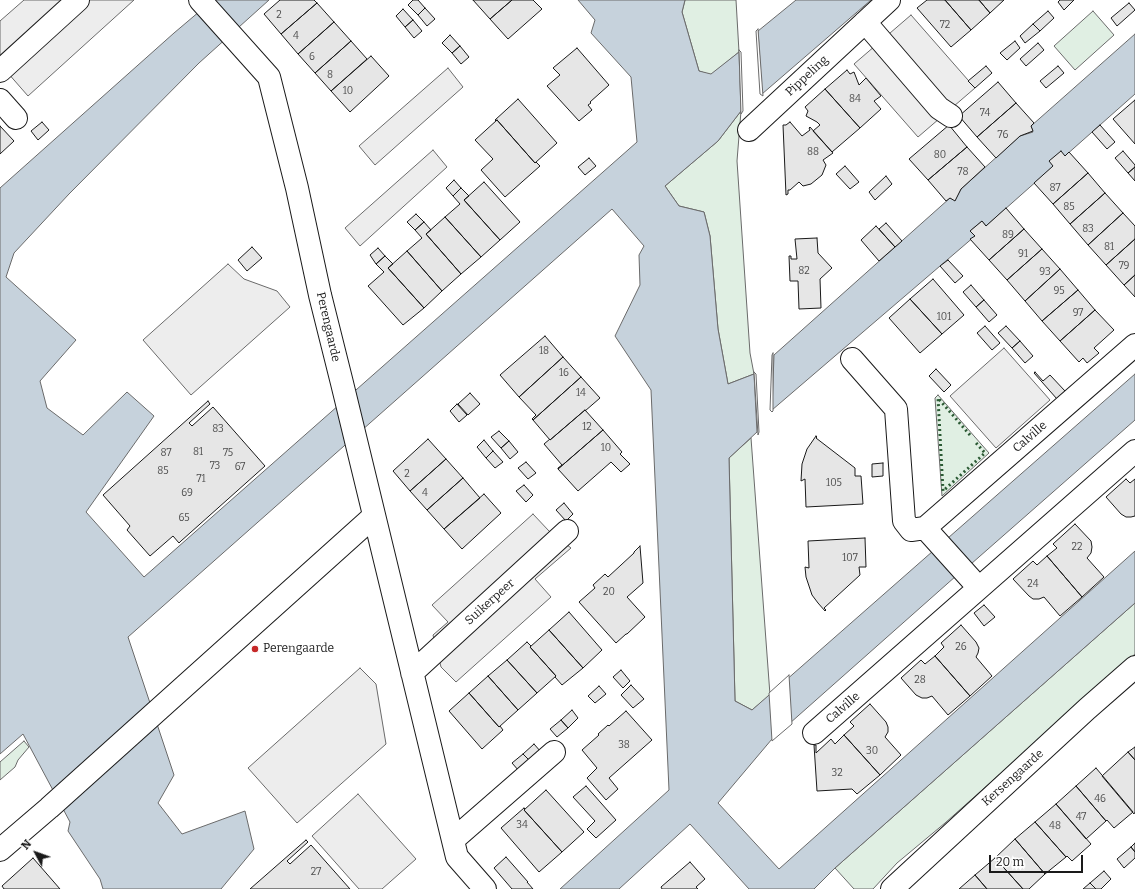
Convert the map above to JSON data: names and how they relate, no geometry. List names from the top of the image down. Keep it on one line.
{"streets":{"street":["Pippeling","Perengaarde","Calville","Suikerpeer","Kersengaarde"]},"places":["Perengaarde"],"house_numbers":["2","72","4","6","8","10","84","74","76","88","80","78","87","85","83","89","81","91","79","82","93","95","97","101","18","16","14","12","83","10","81","87","75","73","67","85","2","71","105","69","4","65","22","107","24","20","26","28","38","30","32","46","47","34","48","27"],"scale_bar":"20 m","north":"top left"}
